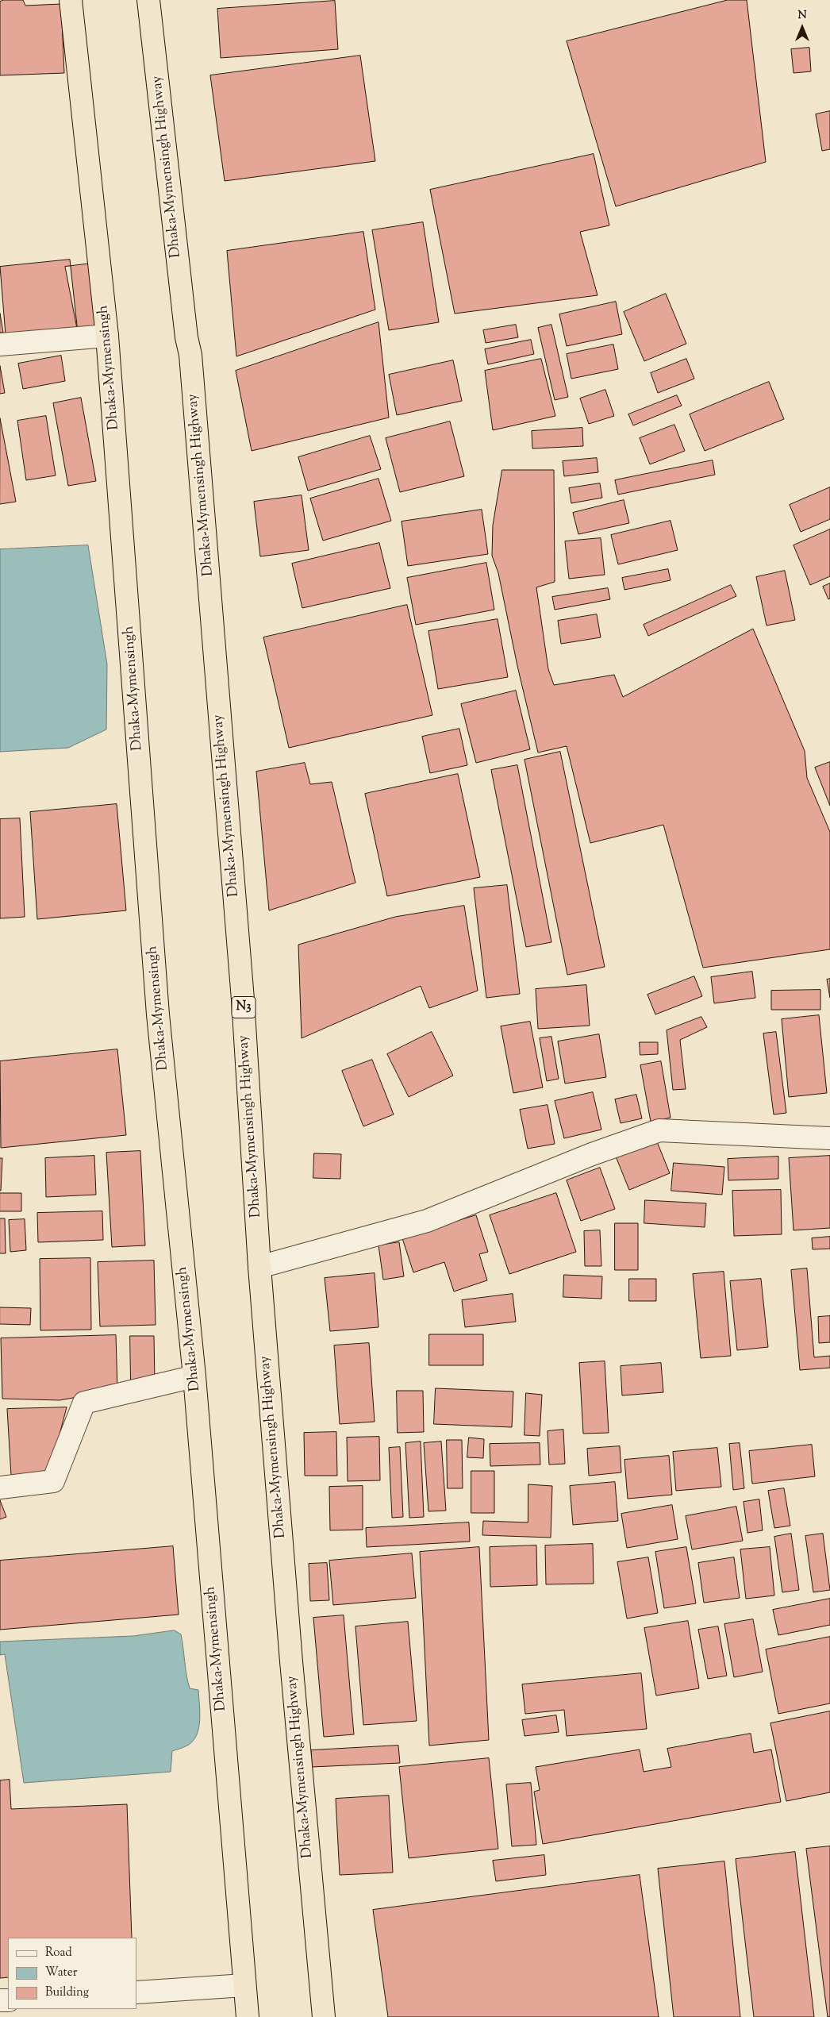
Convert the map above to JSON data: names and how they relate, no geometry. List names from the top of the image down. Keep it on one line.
{"streets":{"highway":["Dhaka-Mymensingh Highway","Dhaka-Mymensingh","N3"]},"legend":["Road","Water","Building"],"north":"top"}
